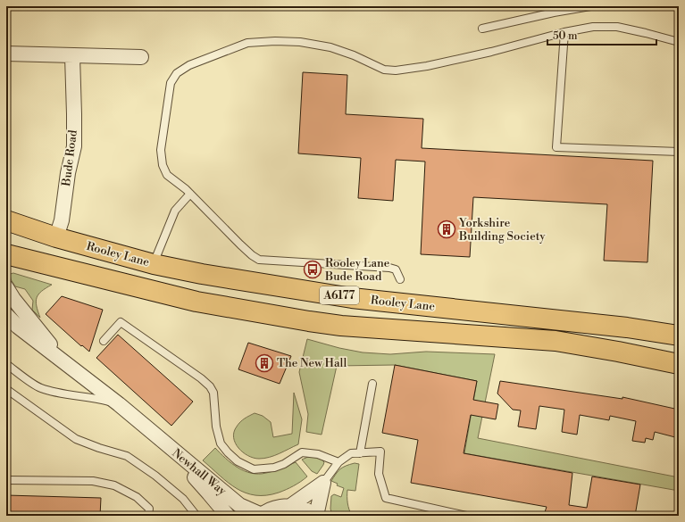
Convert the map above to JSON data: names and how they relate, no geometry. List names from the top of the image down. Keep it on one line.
{"streets":{"highway":["Rooley Lane","A6177"],"street":["Bude Road","Newhall Way"]},"crossings":[["Bude Road","Rooley Lane"]],"places":{"building":["Yorkshire Building Society","The New Hall"],"bus stop":["Rooley Lane Bude Road"]},"scale_bar":"50 m"}
